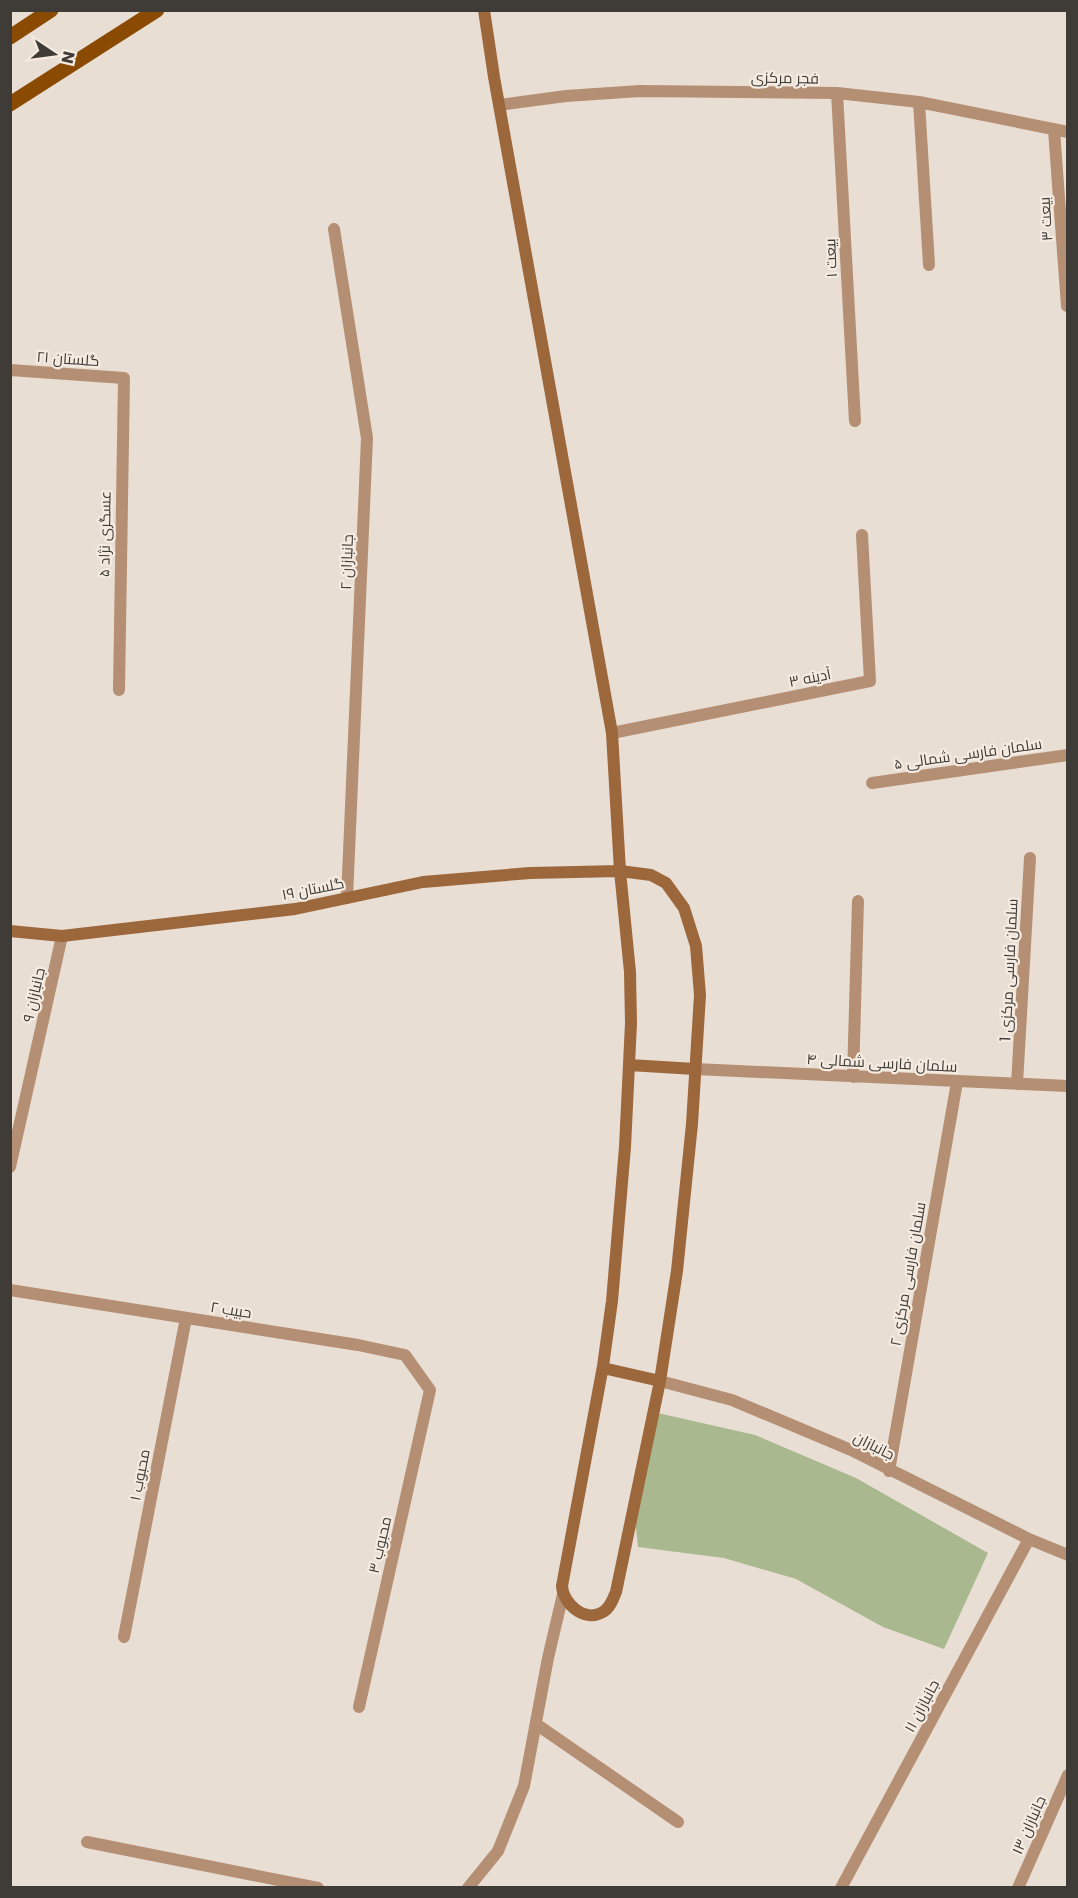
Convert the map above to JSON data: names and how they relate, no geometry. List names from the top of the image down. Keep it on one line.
{"streets":{"main road":["گلستان ۱۹"],"street":["فجر مرکزی","بیعت ۳","بیعت ۱","گلستان ۲۱","عسگری نژاد ۵","جانبازان ۲","آدینه ۳","سلمان فارسی شمالی ۵","سلمان فارسی مرکزی 1","جانبازان ۹","سلمان فارسی شمالی ۴","سلمان فارسی مرکزی ۲","حبیب ۲","جانبازان","محبوب ۱","محبوب ۳","جانبازان ۱۱","جانبازان ۱۳"]},"crossings":[["فجر مرکزی","بیعت ۳"],["فجر مرکزی","بیعت ۱"],["گلستان ۲۱","عسگری نژاد ۵"],["جانبازان ۲","گلستان ۱۹"],["گلستان ۱۹","جانبازان ۹"],["گلستان ۱۹","سلمان فارسی شمالی ۴"],["گلستان ۱۹","جانبازان"],["سلمان فارسی مرکزی 1","سلمان فارسی شمالی ۴"],["سلمان فارسی شمالی ۴","سلمان فارسی مرکزی ۲"],["سلمان فارسی مرکزی ۲","جانبازان"],["حبیب ۲","محبوب ۱"],["حبیب ۲","محبوب ۳"],["جانبازان","جانبازان ۱۱"]],"north":"right"}
